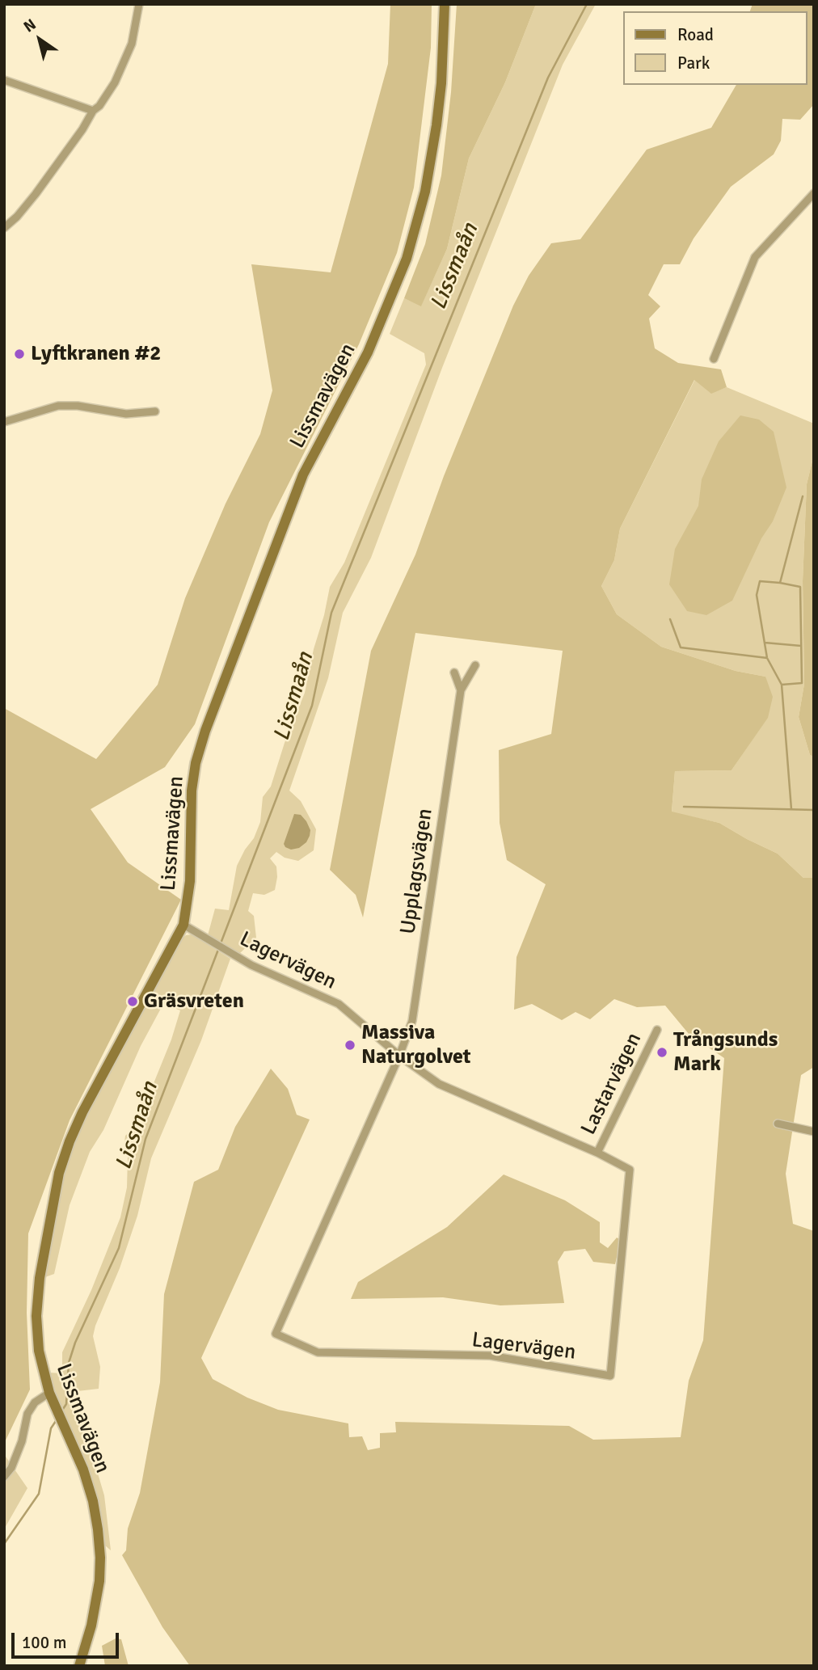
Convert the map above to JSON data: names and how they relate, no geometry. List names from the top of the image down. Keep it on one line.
{"streets":{"street":["Lissmavägen","Upplagsvägen","Lagervägen","Lastarvägen"]},"crossings":[["Lissmavägen","Lagervägen"],["Upplagsvägen","Lagervägen"],["Lagervägen","Lastarvägen"]],"water":["Lissmaån"],"places":["Lyftkranen #2","Gräsvreten","Massiva Naturgolvet","Trångsunds Mark"],"legend":["Road","Park"],"scale_bar":"100 m","north":"top left"}
